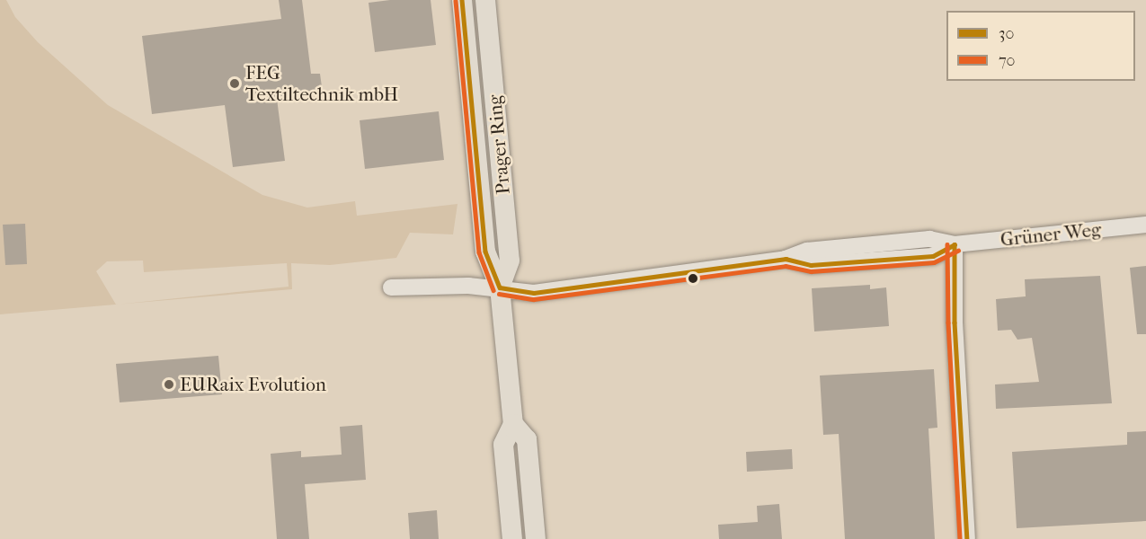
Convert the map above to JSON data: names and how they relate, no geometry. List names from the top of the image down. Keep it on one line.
{"streets":{"main road":["Prager Ring"],"street":["Grüner Weg"]},"crossings":[["Prager Ring","Grüner Weg"]],"places":["FEG Textiltechnik mbH","EURaix Evolution"],"lines":["transit line 30","transit line 70"],"legend":["30","70"]}
